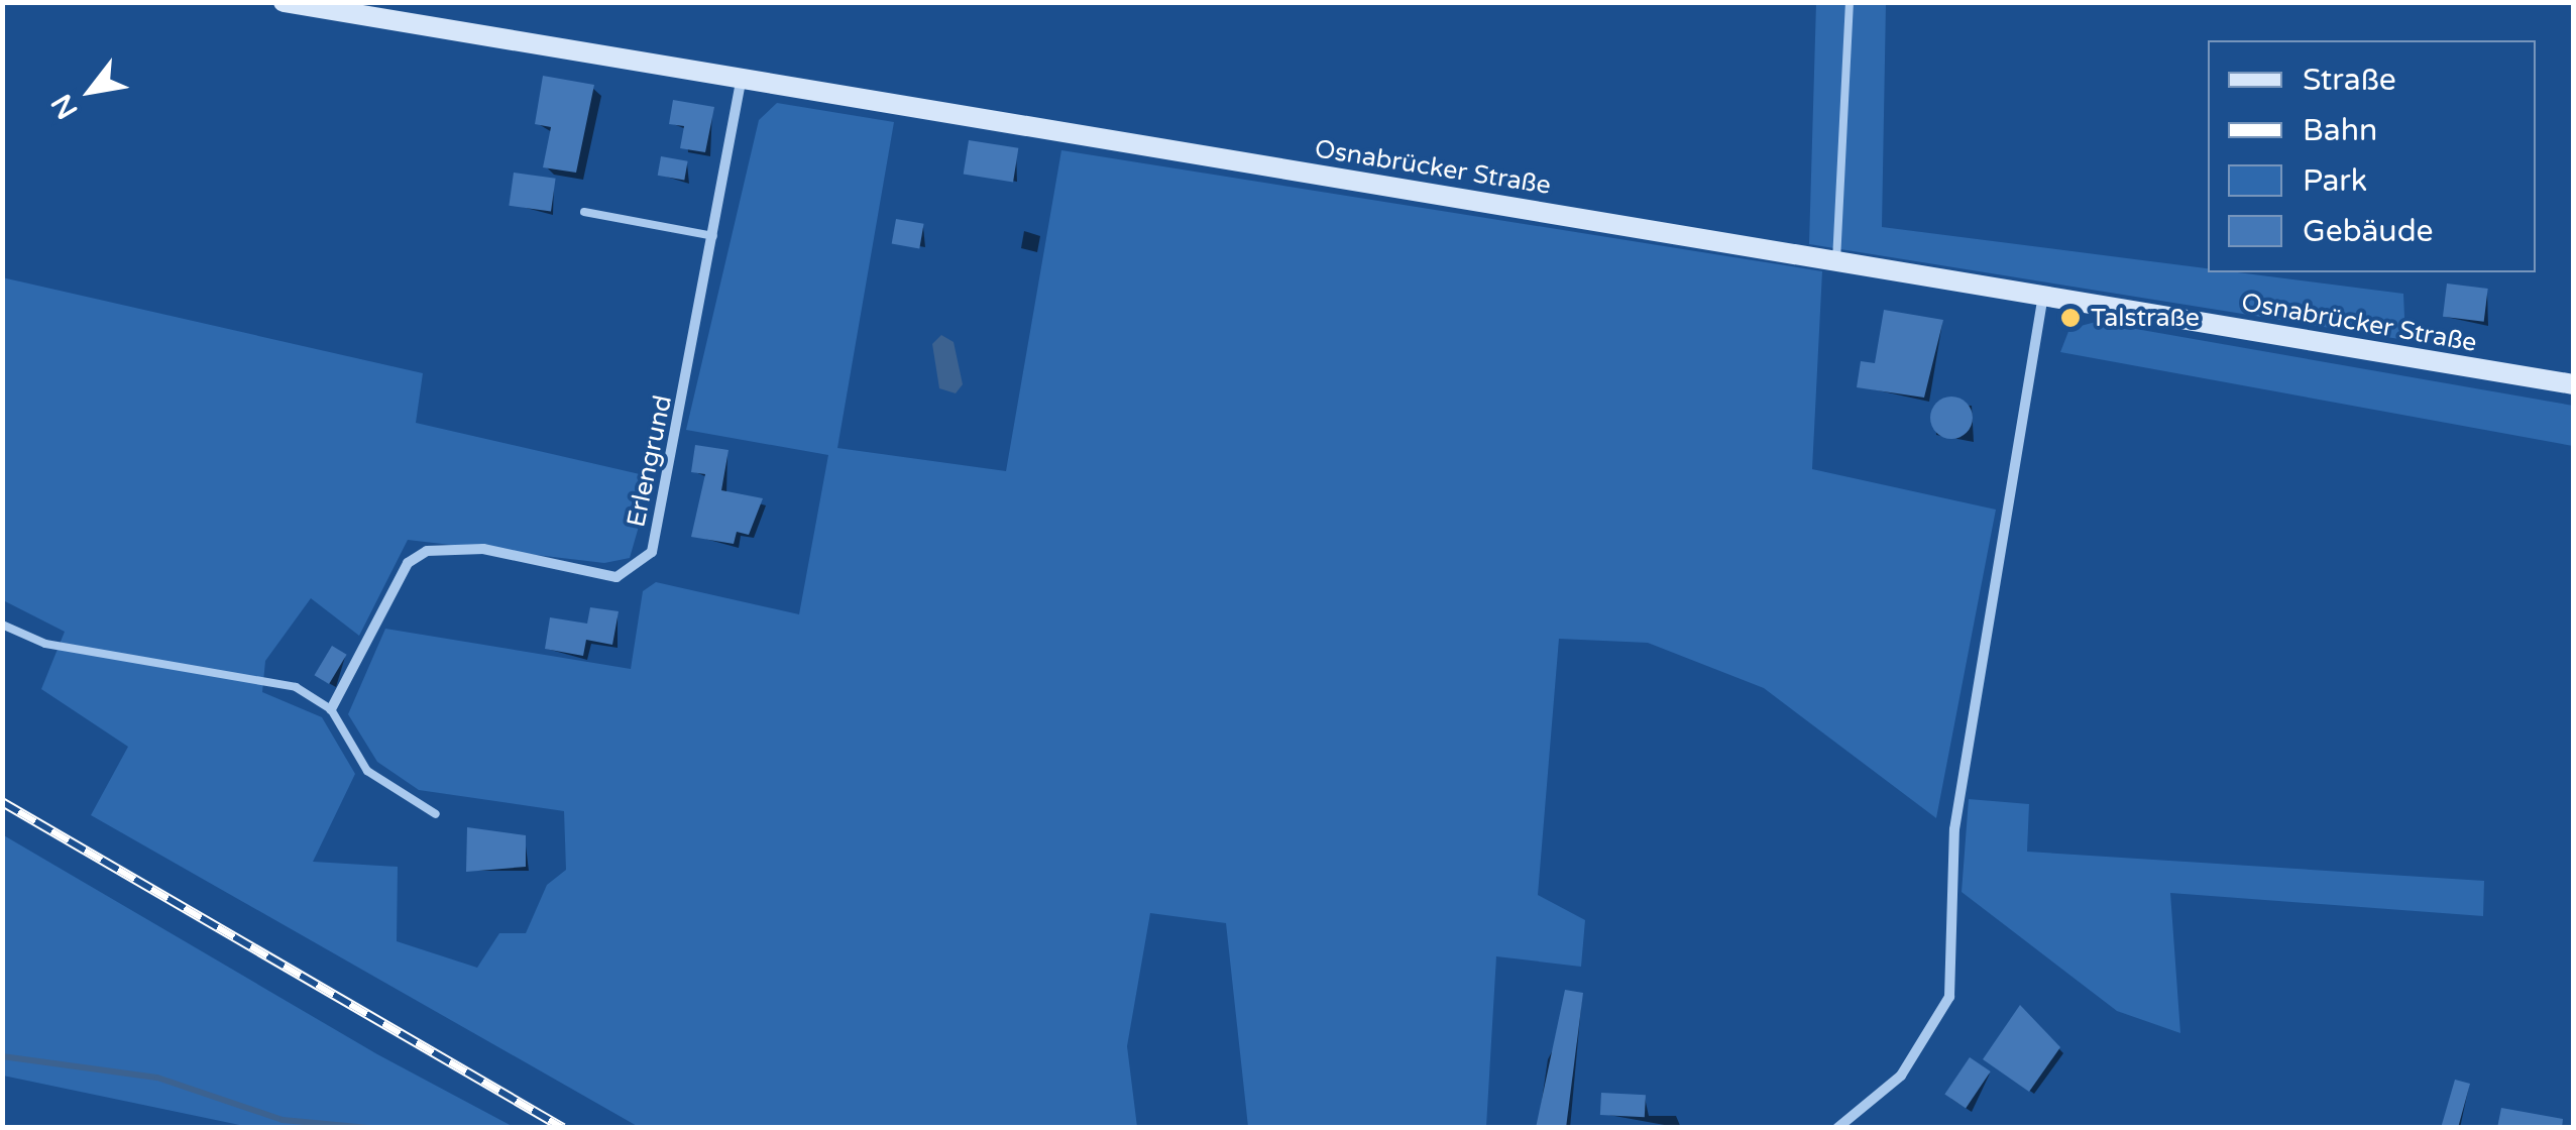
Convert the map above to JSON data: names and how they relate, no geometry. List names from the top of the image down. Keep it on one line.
{"streets":{"main road":["Osnabrücker Straße"],"street":["Erlengrund"]},"crossings":[["Osnabrücker Straße","Erlengrund"]],"places":["Talstraße"],"legend":["Straße","Bahn","Park","Gebäude"],"north":"bottom left"}
